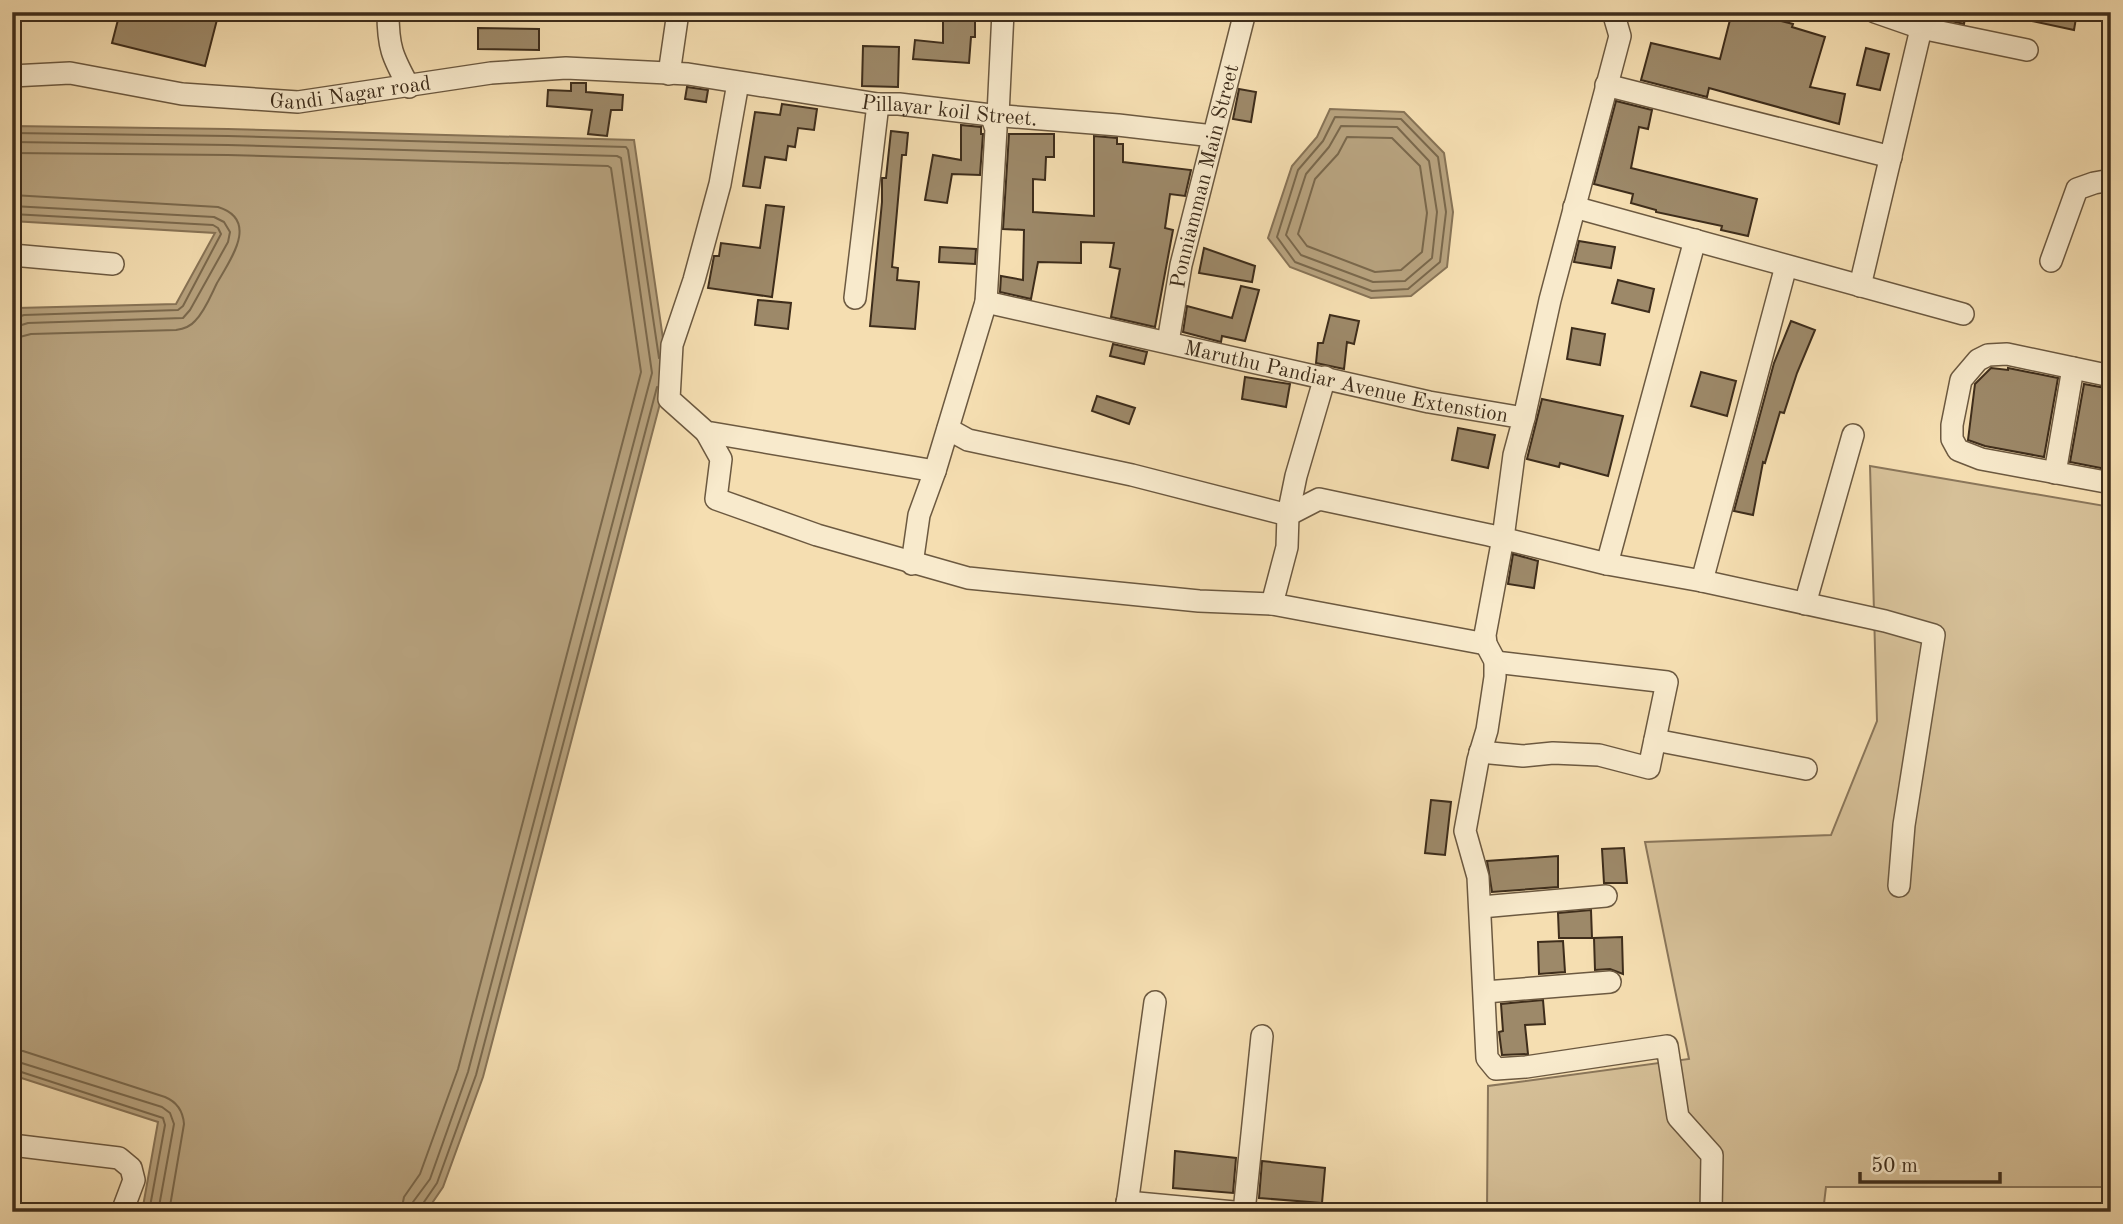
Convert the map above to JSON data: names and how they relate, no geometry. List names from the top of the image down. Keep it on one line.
{"streets":{"street":["Gandi Nagar road","Pillayar koil Street.","Ponniamman Main Street","Maruthu Pandiar Avenue Extenstion"]},"crossings":[["Gandi Nagar road","Pillayar koil Street."],["Pillayar koil Street.","Ponniamman Main Street"],["Ponniamman Main Street","Maruthu Pandiar Avenue Extenstion"]],"scale_bar":"50 m"}
